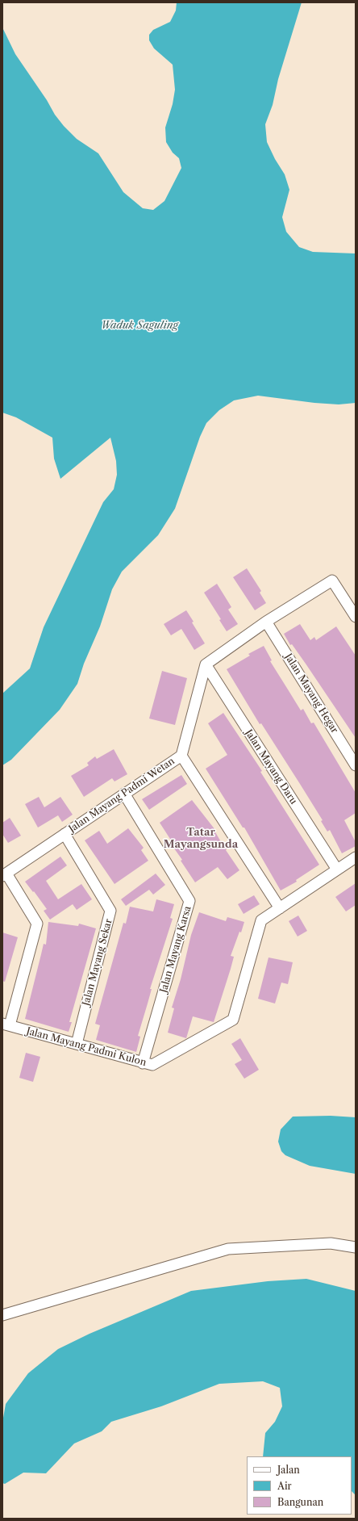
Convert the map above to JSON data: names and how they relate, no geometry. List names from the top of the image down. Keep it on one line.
{"streets":{"street":["Jalan Mayang Hegar","Jalan Mayang Daru","Jalan Mayang Padmi Wetan","Jalan Mayang Karsa","Jalan Mayang Sekar","Jalan Mayang Padmi Kulon"]},"crossings":[["Jalan Mayang Daru","Jalan Mayang Padmi Wetan"],["Jalan Mayang Daru","Jalan Mayang Padmi Kulon"],["Jalan Mayang Padmi Wetan","Jalan Mayang Karsa"],["Jalan Mayang Padmi Wetan","Jalan Mayang Sekar"],["Jalan Mayang Karsa","Jalan Mayang Padmi Kulon"],["Jalan Mayang Sekar","Jalan Mayang Padmi Kulon"]],"districts":["Tatar Mayangsunda"],"water":["Waduk Saguling"],"legend":["Jalan","Air","Bangunan"]}
